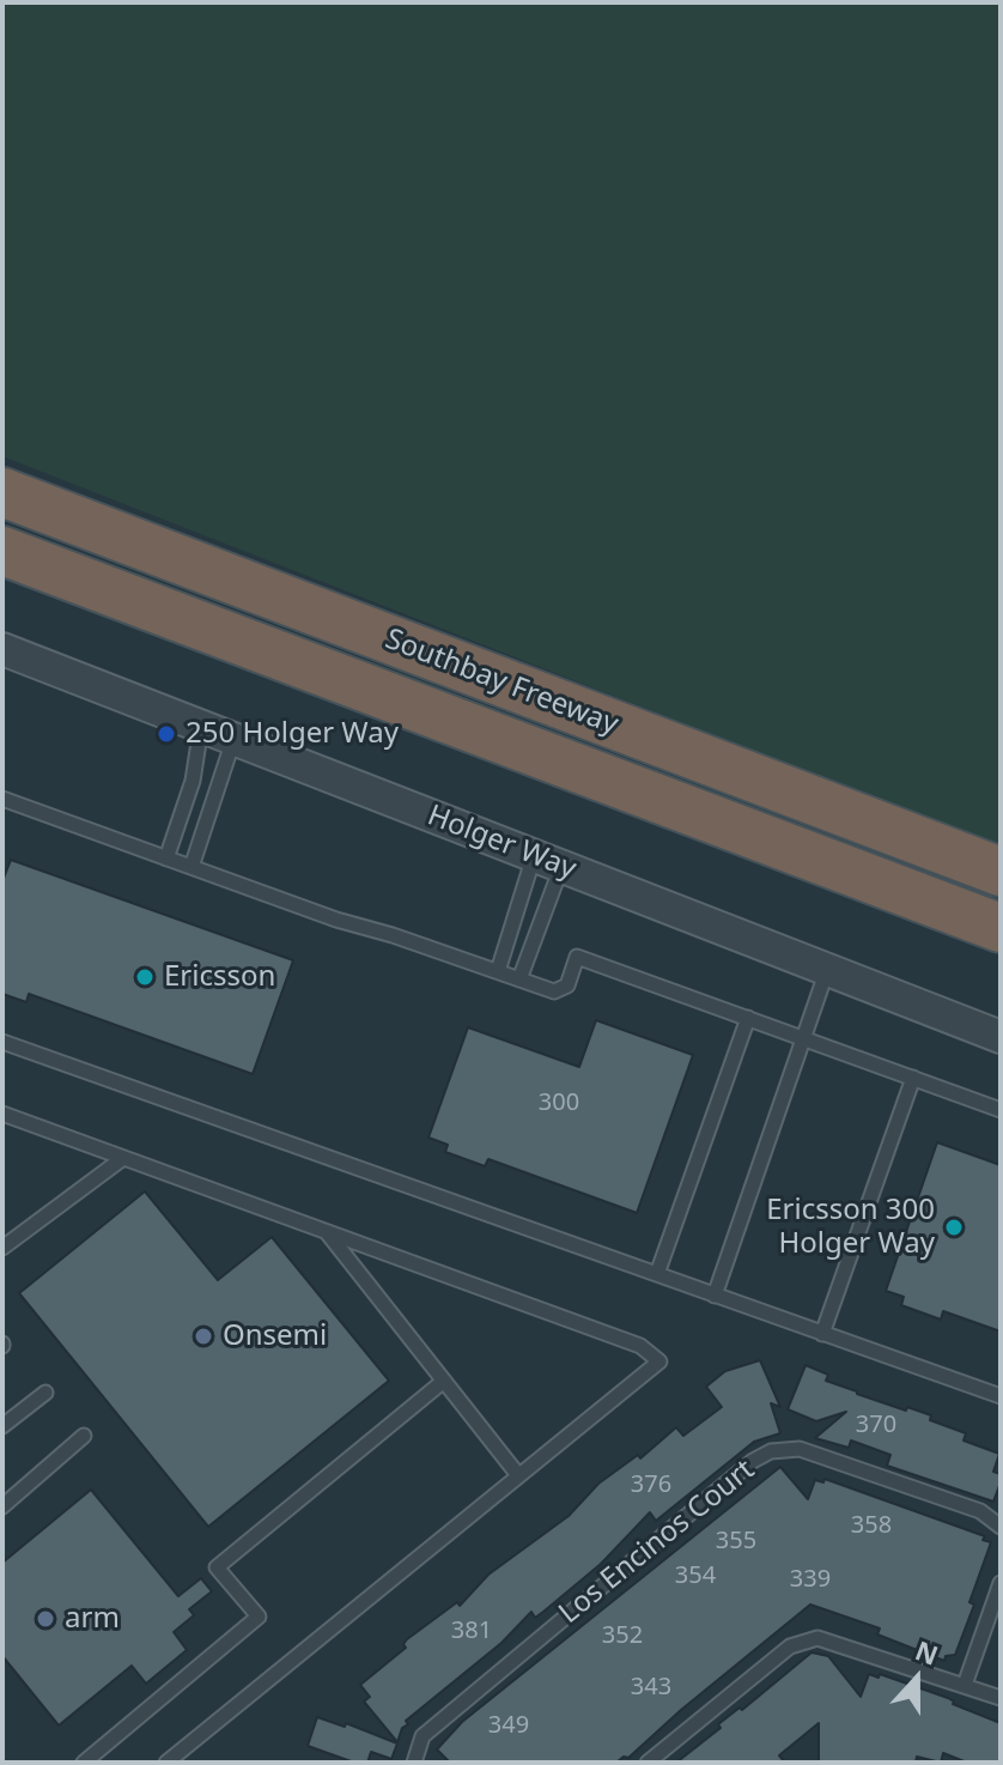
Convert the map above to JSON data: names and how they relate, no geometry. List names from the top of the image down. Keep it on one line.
{"streets":{"highway":["Southbay Freeway"],"street":["Holger Way"],"lane":["Los Encinos Court"]},"places":["250 Holger Way","Ericsson","Ericsson 300 Holger Way","Onsemi","arm"],"house_numbers":["300","370","376","358","355","354","339","381","352","343","349"],"north":"top"}
